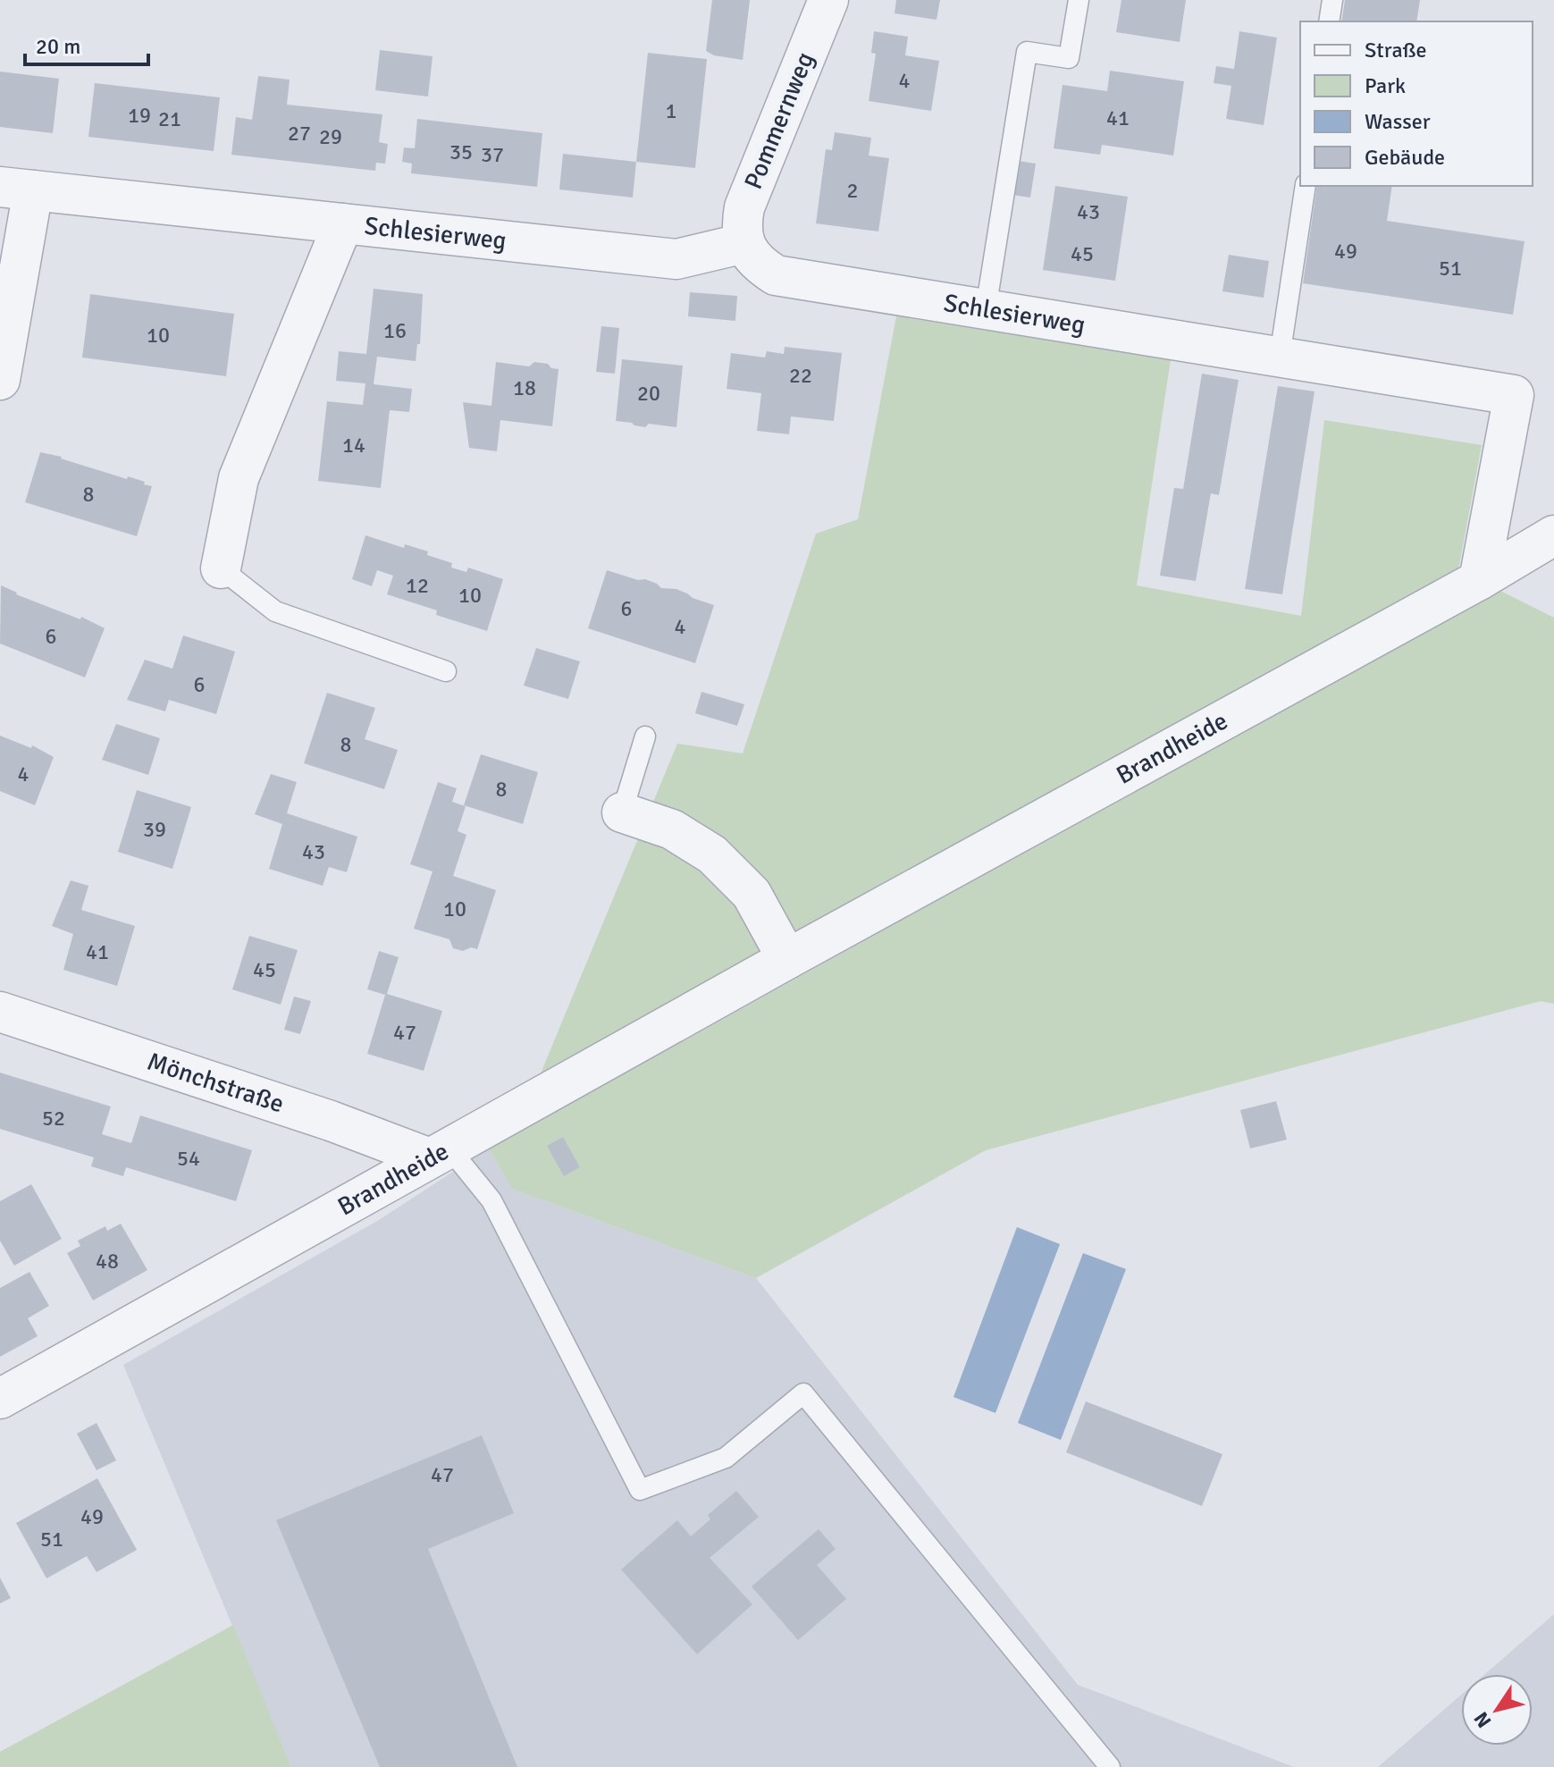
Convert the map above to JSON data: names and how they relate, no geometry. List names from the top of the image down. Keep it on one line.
{"streets":{"street":["Pommernweg","Schlesierweg","Brandheide","Mönchstraße"]},"crossings":[["Pommernweg","Schlesierweg"],["Schlesierweg","Brandheide"],["Brandheide","Mönchstraße"]],"house_numbers":["4","1","19","41","21","27","29","35","37","2","43","49","45","51","16","10","22","18","20","14","8","12","10","6","4","6","6","8","4","8","39","43","10","41","45","47","52","54","48","47","49","51"],"legend":["Straße","Park","Wasser","Gebäude"],"scale_bar":"20 m","north":"bottom left"}
